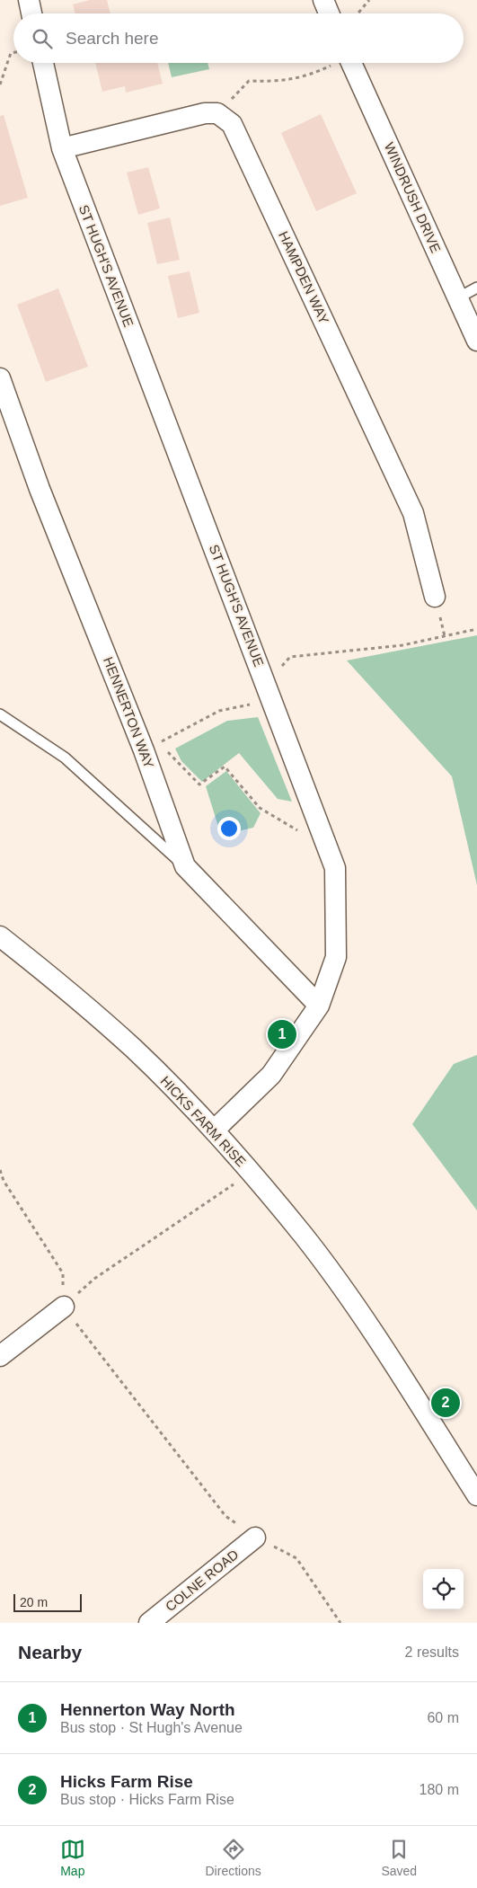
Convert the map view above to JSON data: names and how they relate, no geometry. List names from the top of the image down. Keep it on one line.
{"streets":{"street":["WINDRUSH DRIVE","ST HUGH'S AVENUE","HAMPDEN WAY","HENNERTON WAY","HICKS FARM RISE","COLNE ROAD"]},"crossings":[["ST HUGH'S AVENUE","HAMPDEN WAY"],["ST HUGH'S AVENUE","HENNERTON WAY"],["ST HUGH'S AVENUE","HICKS FARM RISE"]],"scale_bar":"20 m","page":{"search":"Search here","pins":["1","2"],"scale":"20 m","heading":["Nearby","2 results"],"list":[{"mark":"1","name":"Hennerton Way North","note":"Bus stop · St Hugh's Avenue","value":"60 m"},{"mark":"2","name":"Hicks Farm Rise","note":"Bus stop · Hicks Farm Rise","value":"180 m"}],"nav":["Map","Directions","Saved"]}}
